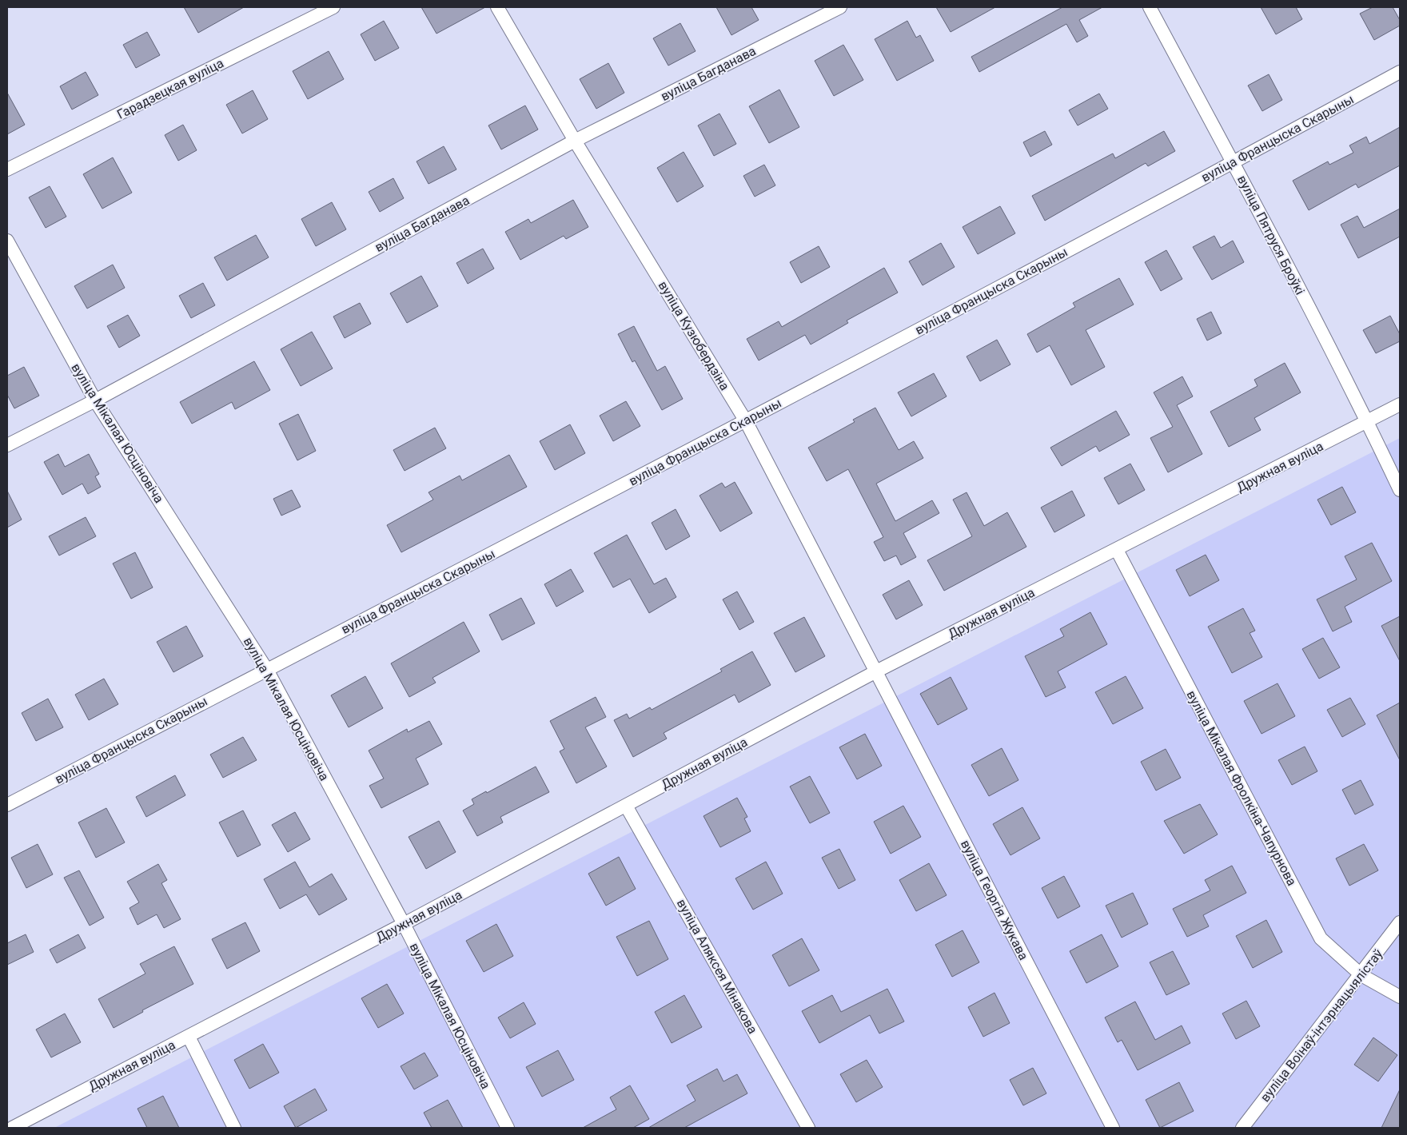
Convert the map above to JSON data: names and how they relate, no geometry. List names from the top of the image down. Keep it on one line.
{"streets":{"street":["вуліца Багданава","Гарадзецкая вуліца","вуліца Францыска Скарыны","вуліца Пятруся Броўкі","вуліца Кузюбердзіна","вуліца Мікалая Юсціновіча","Дружная вуліца","вуліца Мікалая Фролкіна-Чапурнова","вуліца Георгія Жукава","вуліца Аляксея Мінакова","вуліца Воінаў-інтэрнацыялістаў"]},"crossings":[["вуліца Багданава","вуліца Кузюбердзіна"],["вуліца Багданава","вуліца Мікалая Юсціновіча"],["вуліца Францыска Скарыны","вуліца Пятруся Броўкі"],["вуліца Францыска Скарыны","вуліца Кузюбердзіна"],["вуліца Францыска Скарыны","вуліца Мікалая Юсціновіча"],["вуліца Пятруся Броўкі","Дружная вуліца"],["вуліца Кузюбердзіна","Дружная вуліца"],["вуліца Кузюбердзіна","вуліца Георгія Жукава"],["вуліца Мікалая Юсціновіча","Дружная вуліца"],["Дружная вуліца","вуліца Мікалая Фролкіна-Чапурнова"],["Дружная вуліца","вуліца Георгія Жукава"],["Дружная вуліца","вуліца Аляксея Мінакова"],["вуліца Мікалая Фролкіна-Чапурнова","вуліца Воінаў-інтэрнацыялістаў"]]}
